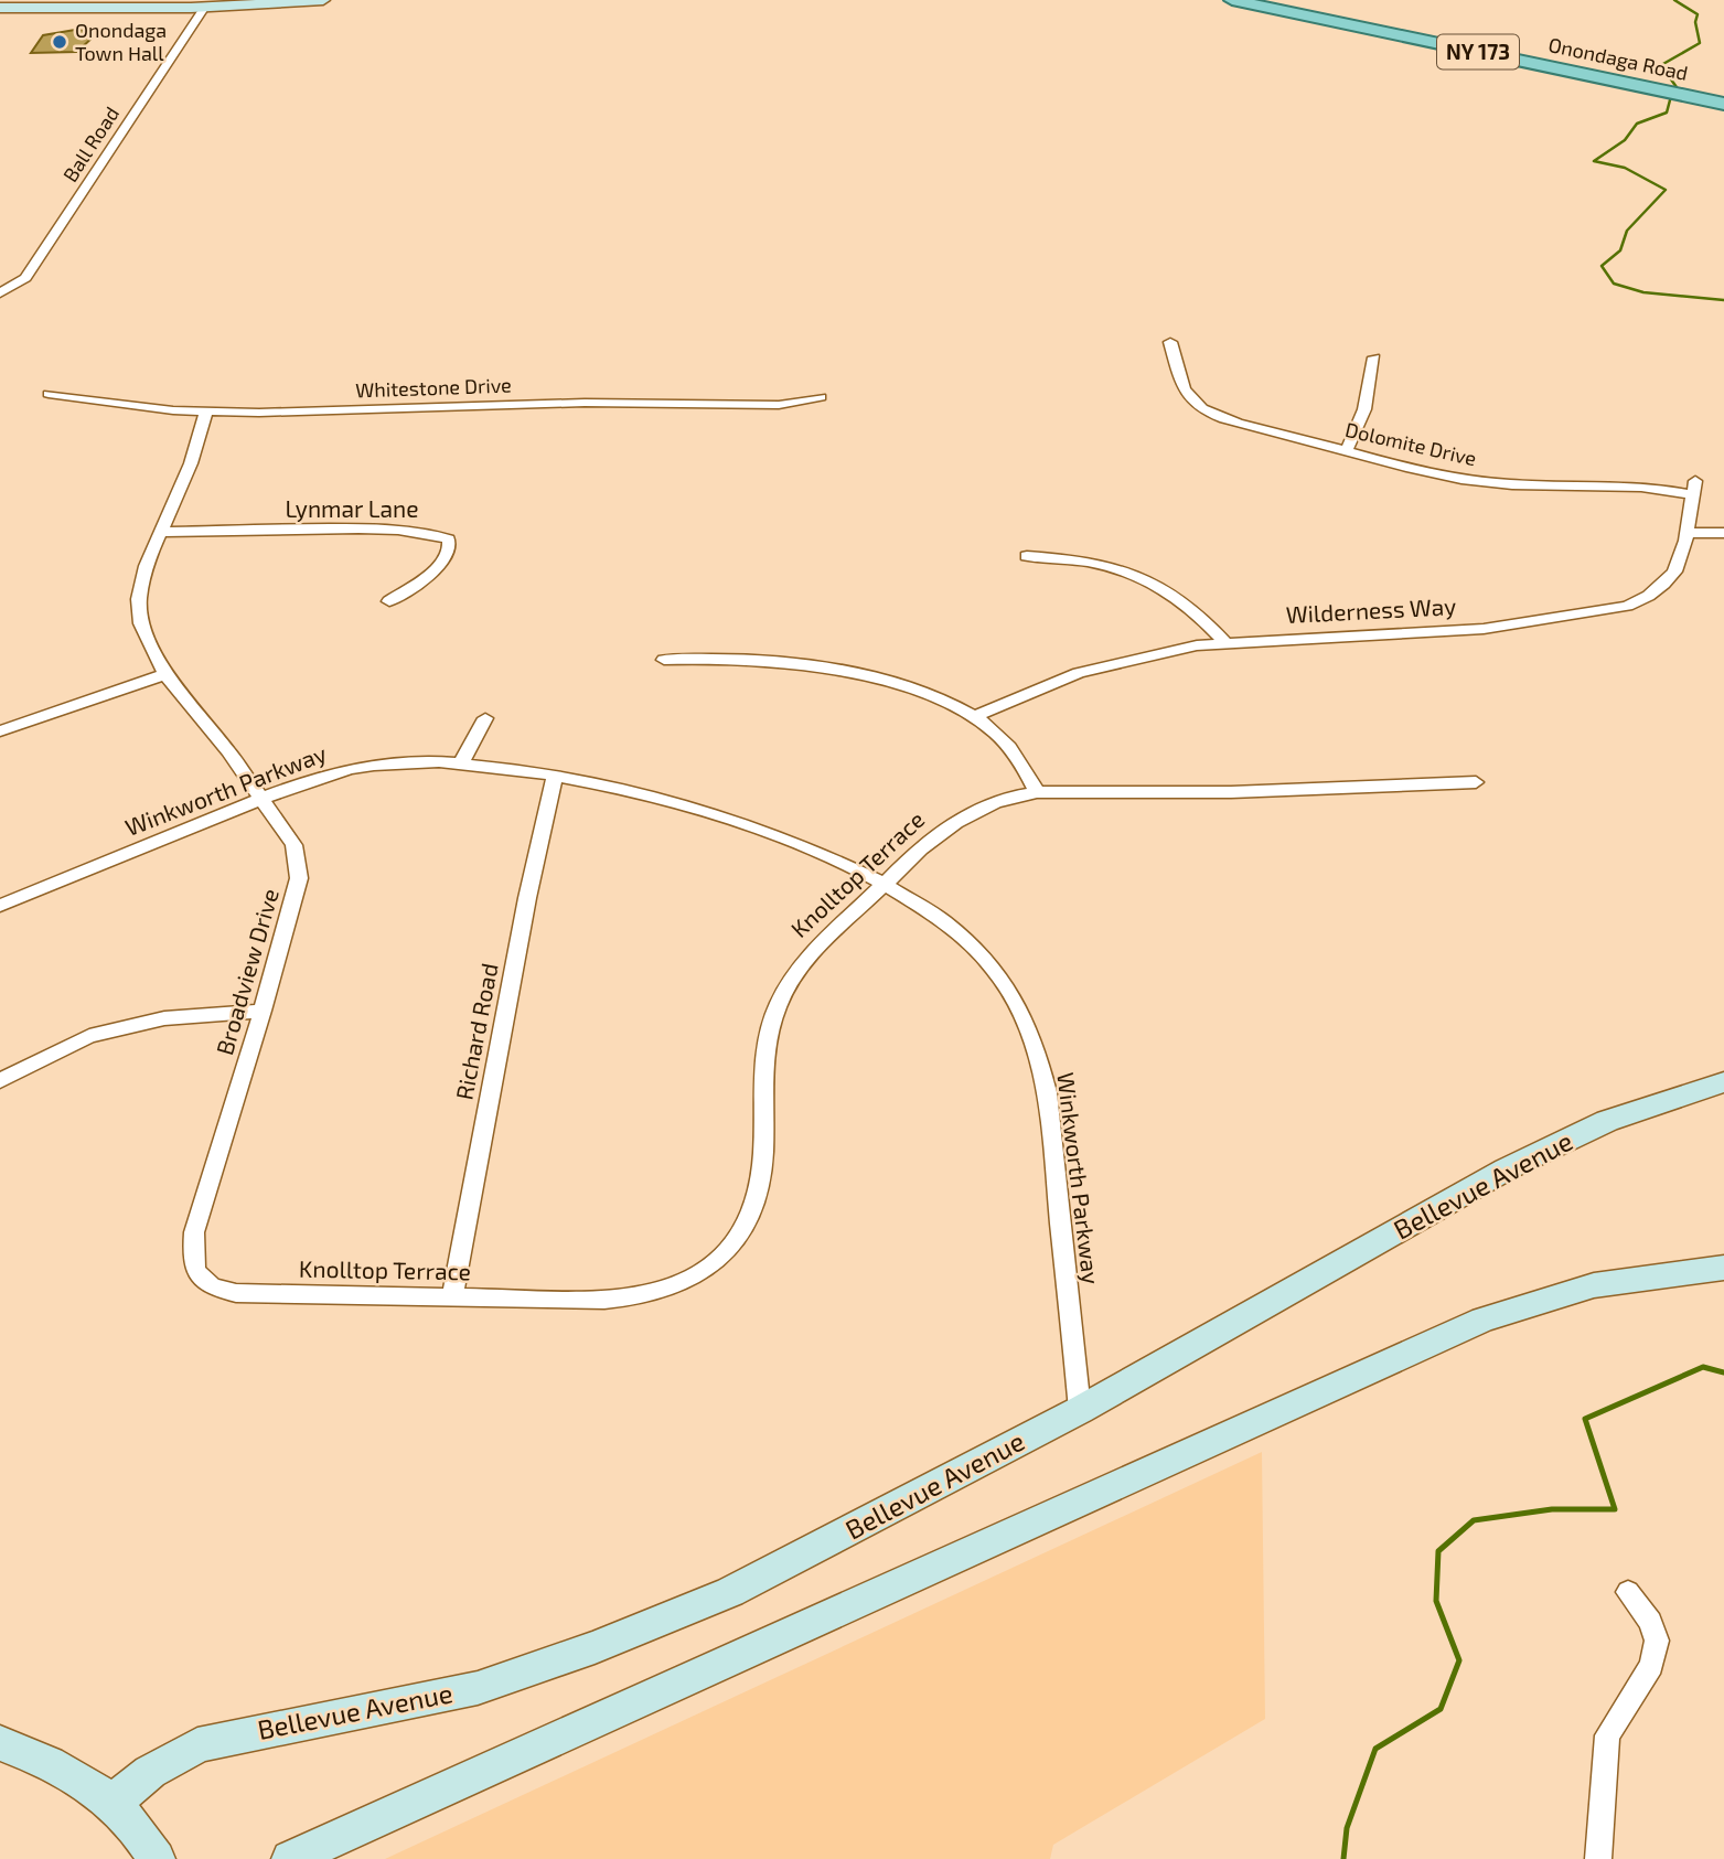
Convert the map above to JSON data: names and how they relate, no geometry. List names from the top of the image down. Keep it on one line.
{"streets":{"main road":["NY 173","Onondaga Road"],"street":["Ball Road","Whitestone Drive","Dolomite Drive","Lynmar Lane","Wilderness Way","Winkworth Parkway","Knolltop Terrace","Broadview Drive","Richard Road","Bellevue Avenue"]},"crossings":[["Whitestone Drive","Broadview Drive"],["Dolomite Drive","Wilderness Way"],["Lynmar Lane","Broadview Drive"],["Winkworth Parkway","Knolltop Terrace"],["Winkworth Parkway","Broadview Drive"],["Winkworth Parkway","Richard Road"],["Winkworth Parkway","Bellevue Avenue"],["Knolltop Terrace","Broadview Drive"],["Knolltop Terrace","Richard Road"]],"places":["Onondaga Town Hall"]}
